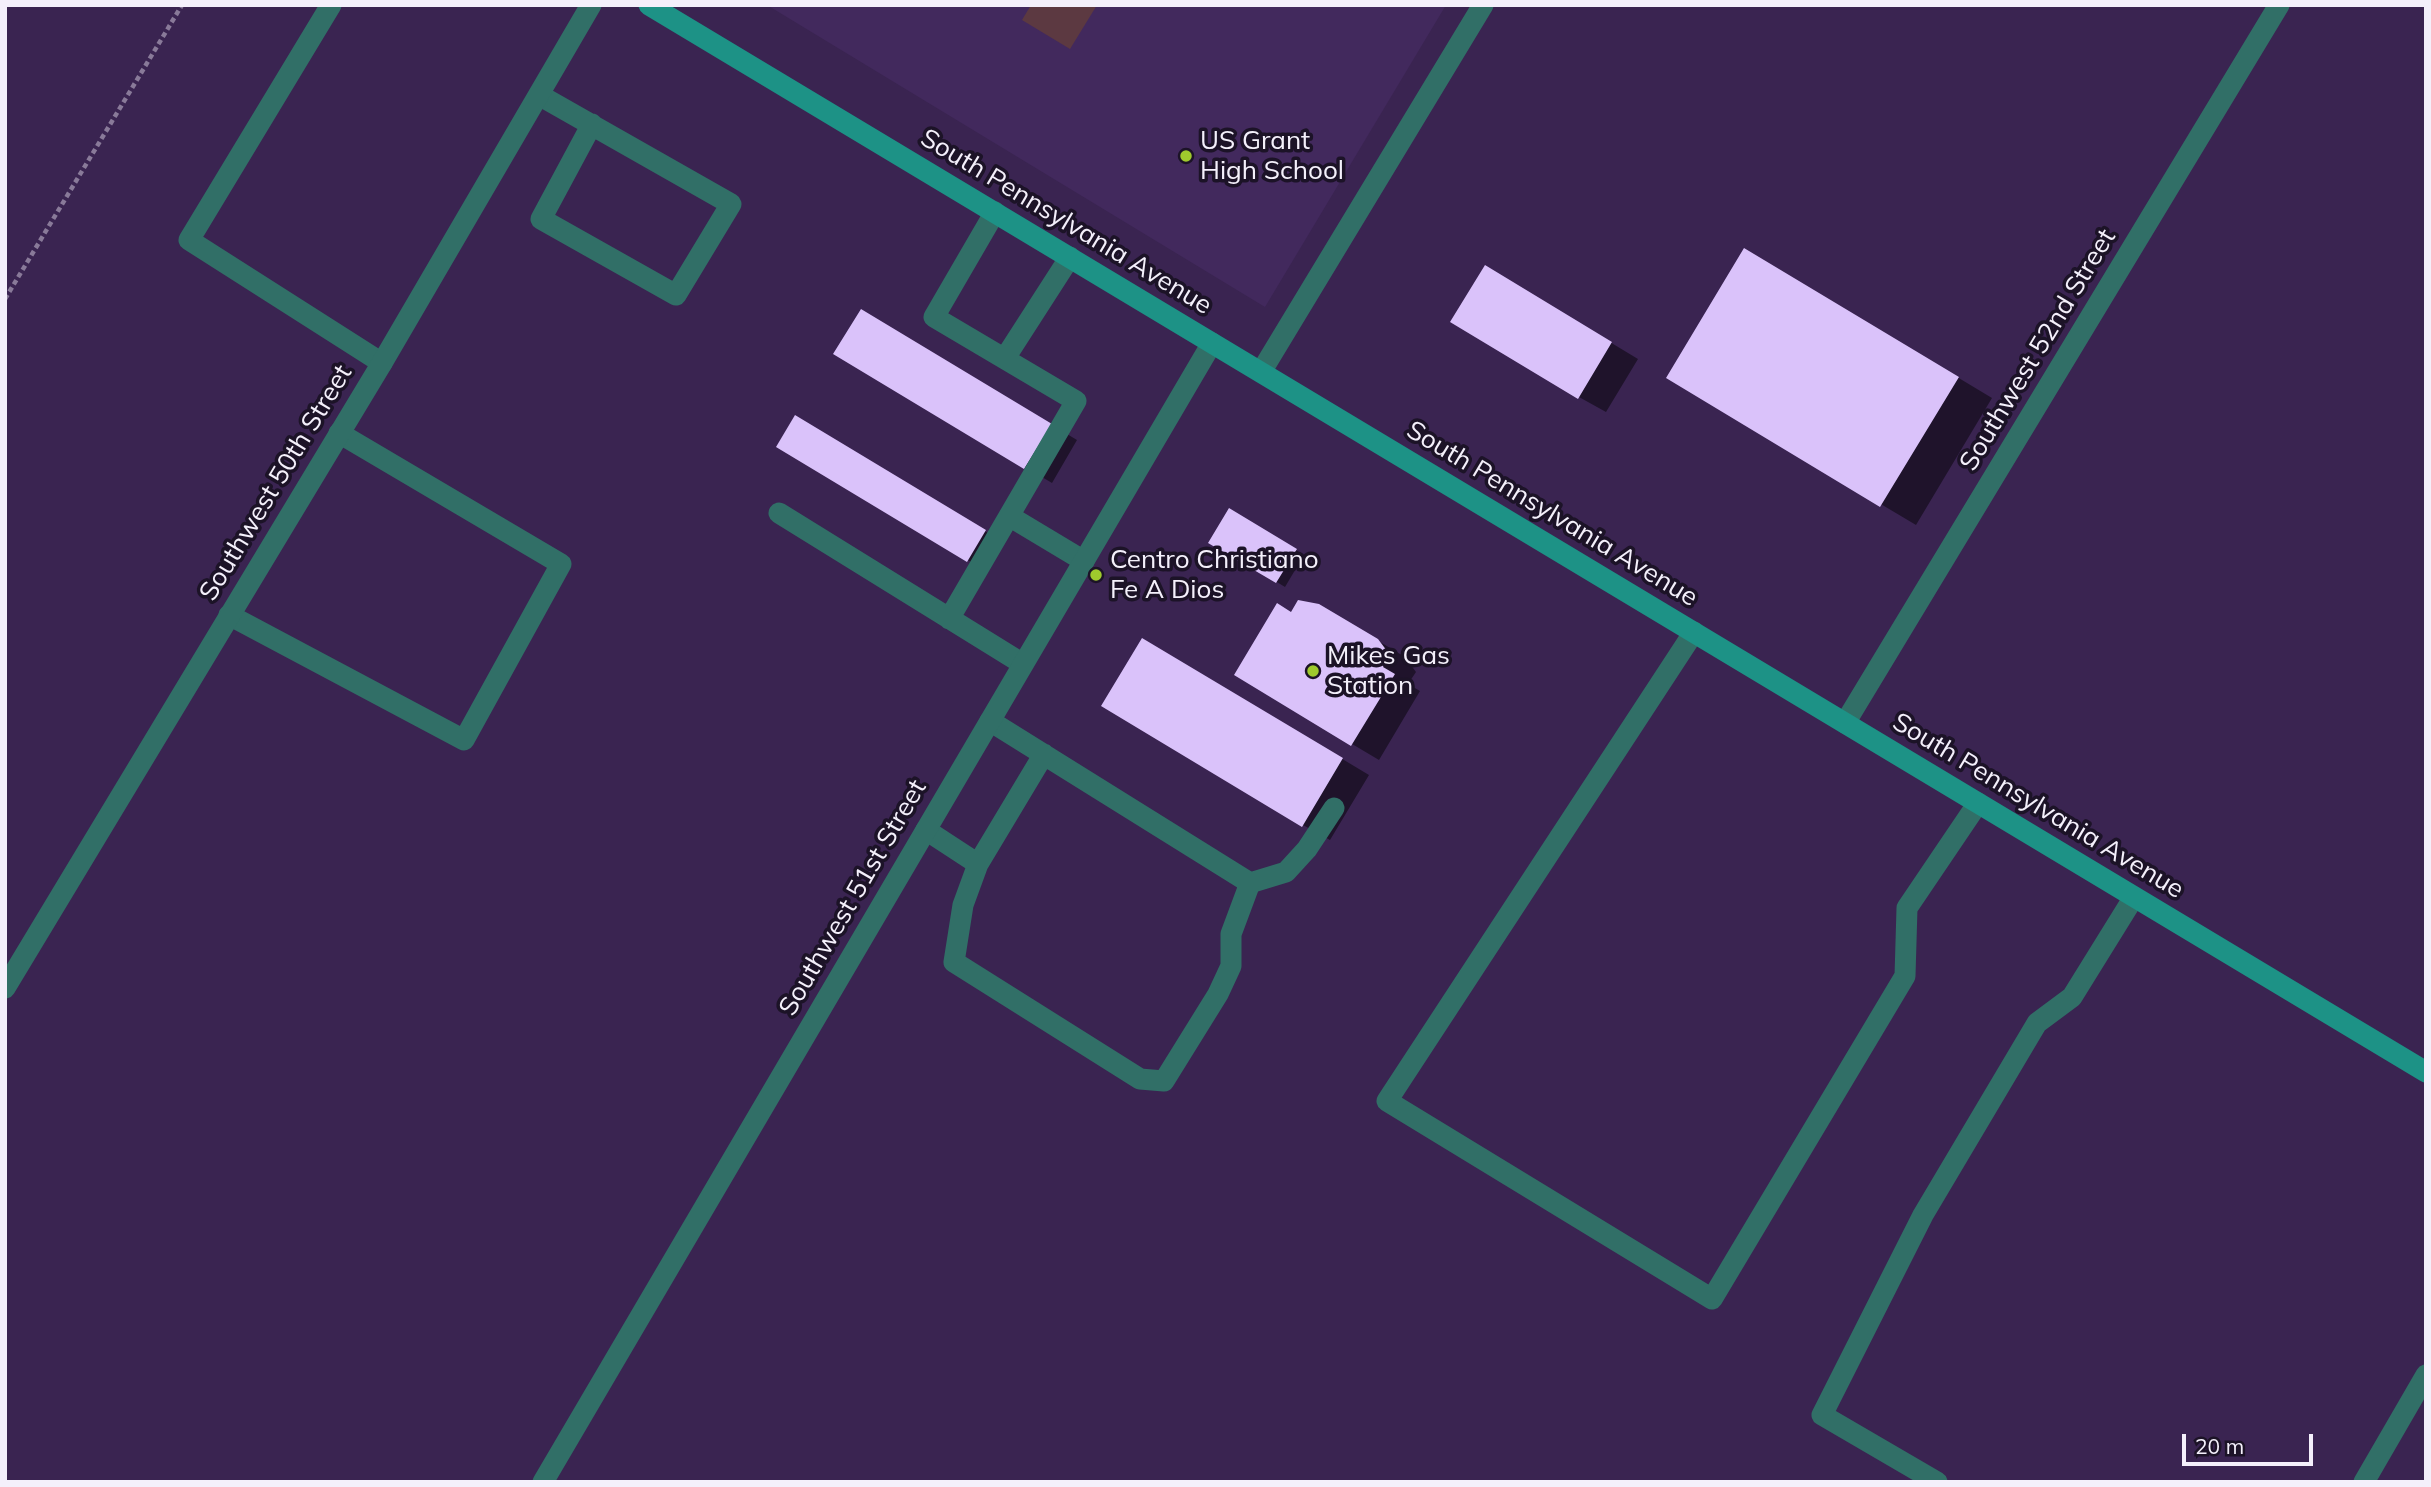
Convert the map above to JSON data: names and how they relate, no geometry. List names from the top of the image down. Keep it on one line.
{"streets":{"main road":["South Pennsylvania Avenue"],"street":["Southwest 52nd Street","Southwest 50th Street","Southwest 51st Street"]},"crossings":[["South Pennsylvania Avenue","Southwest 52nd Street"],["South Pennsylvania Avenue","Southwest 51st Street"]],"places":["US Grant High School","Centro Christiano Fe A Dios","Mikes Gas Station"],"scale_bar":"20 m"}
